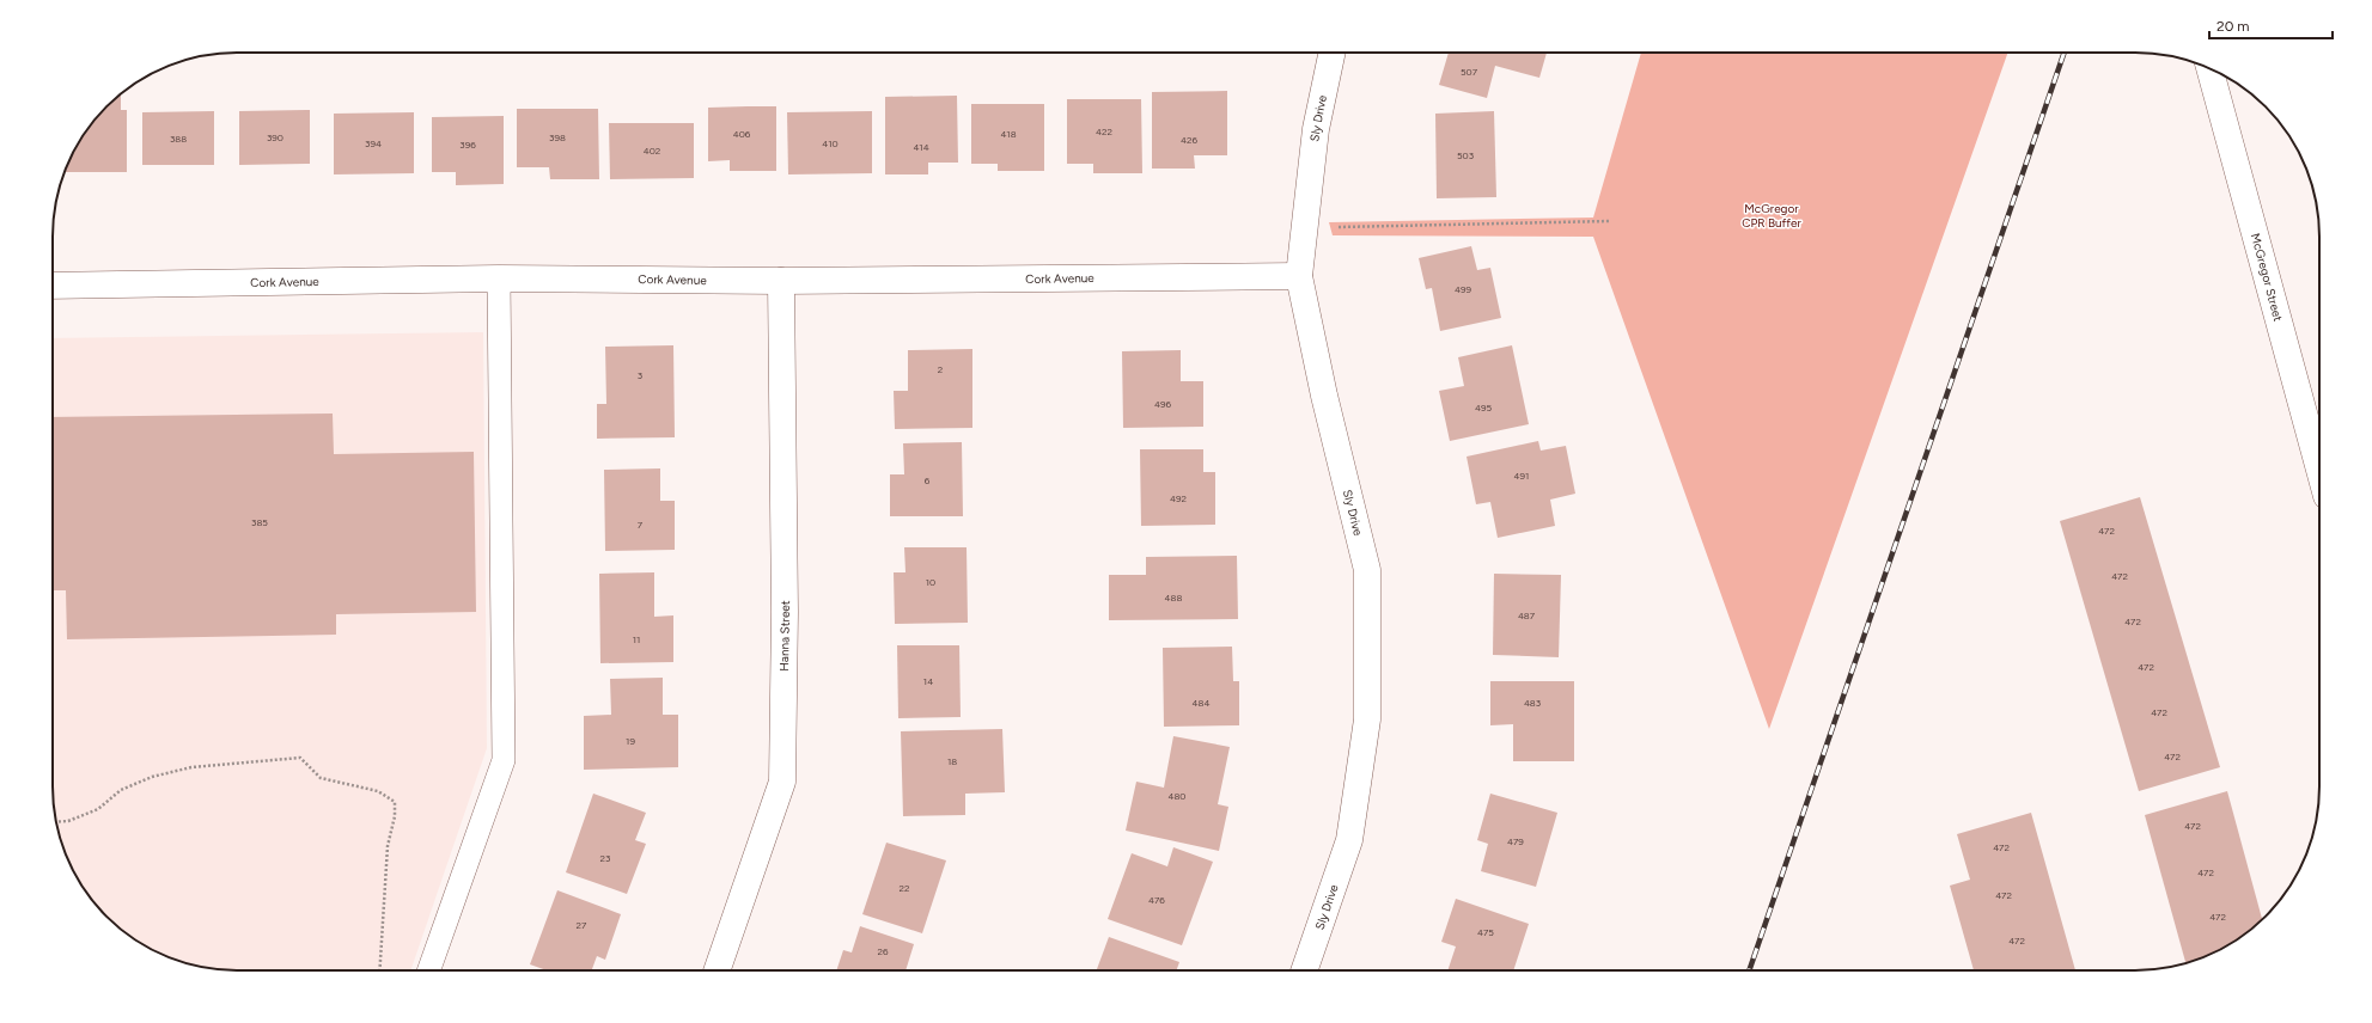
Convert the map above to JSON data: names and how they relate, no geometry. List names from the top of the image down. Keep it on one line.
{"streets":{"street":["Sly Drive","McGregor Street","Cork Avenue","Hanna Street"]},"crossings":[["Sly Drive","Cork Avenue"],["Cork Avenue","Hanna Street"]],"parks":["McGregor CPR Buffer"],"house_numbers":["507","422","406","418","390","398","388","426","394","410","396","414","402","503","499","2","3","496","495","491","6","492","385","7","472","472","10","488","487","472","11","472","14","484","483","472","19","472","18","480","472","479","472","23","472","22","472","476","472","27","475","472","26"],"scale_bar":"20 m"}
